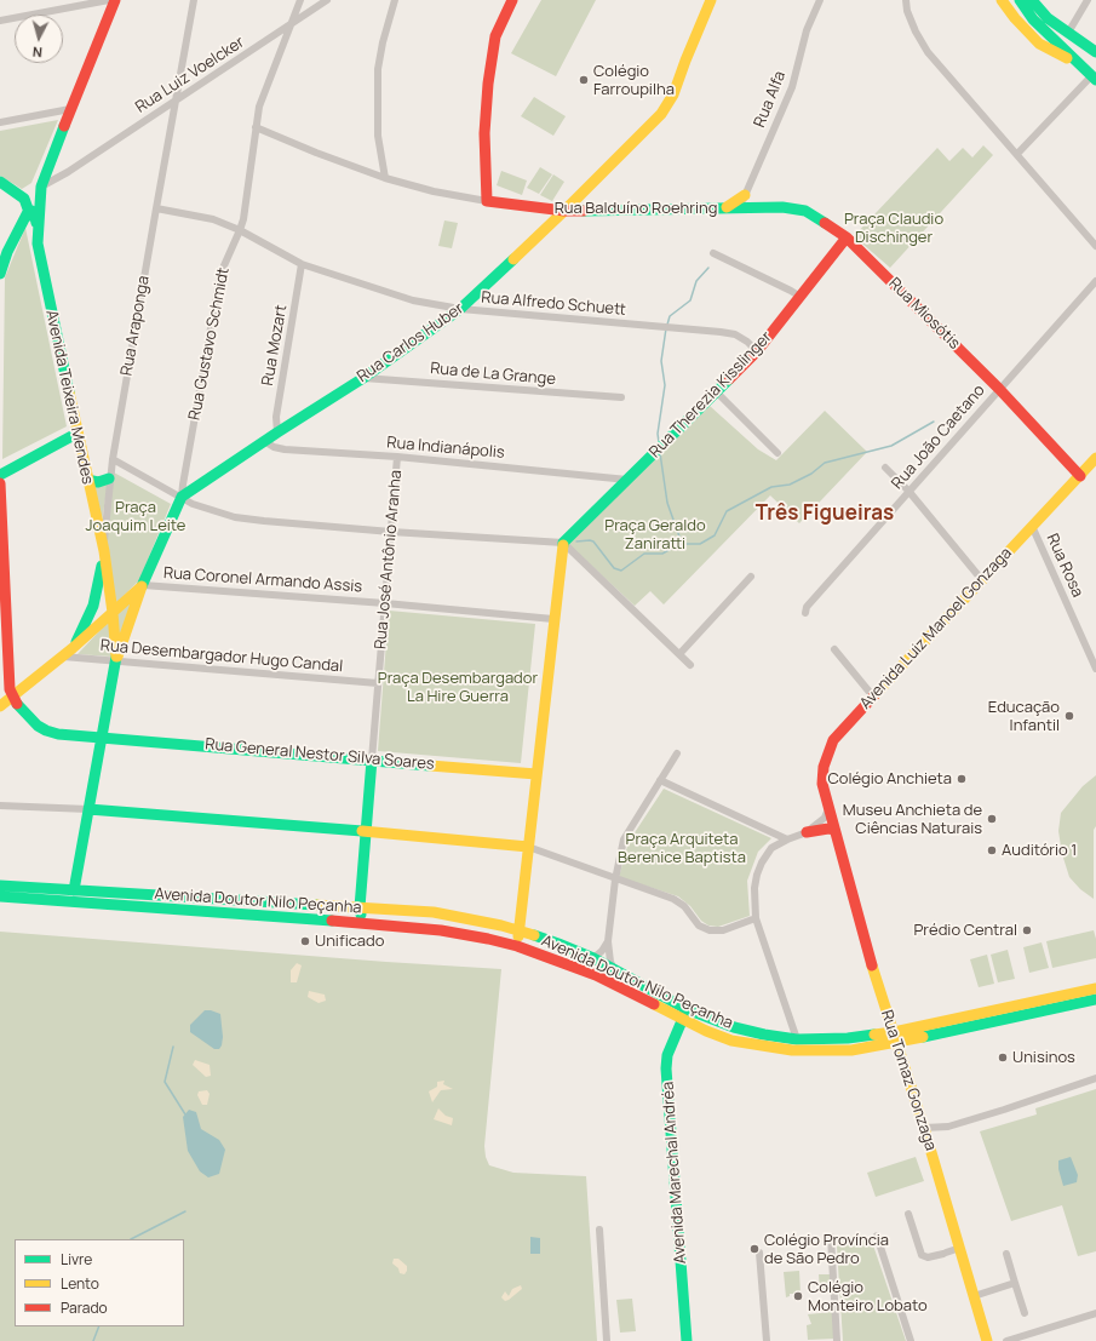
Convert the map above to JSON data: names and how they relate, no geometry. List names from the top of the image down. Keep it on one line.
{"streets":{"street":["Rua Luiz Voelcker","Rua Alfa","Rua Balduíno Roehring","Rua Alfredo Schuett","Rua Miosótis","Rua Araponga","Rua Carlos Huber","Rua Gustavo Schmidt","Rua Mozart","Rua de La Grange","Rua Therezia Kisslinger","Avenida Teixeira Mendes","Rua João Caetano","Rua Indianápolis","Rua José Antônio Aranha","Rua Rosa","Rua Coronel Armando Assis","Avenida Luiz Manoel Gonzaga","Rua Desembargador Hugo Candal","Rua General Nestor Silva Soares","Avenida Doutor Nilo Peçanha","Rua Tomaz Gonzaga","Avenida Marechal Andréa"]},"crossings":[["Rua Luiz Voelcker","Rua Araponga"],["Rua Luiz Voelcker","Rua Gustavo Schmidt"],["Rua Luiz Voelcker","Avenida Teixeira Mendes"],["Rua Alfa","Rua Balduíno Roehring"],["Rua Alfa","Rua Miosótis"],["Rua Balduíno Roehring","Rua Miosótis"],["Rua Balduíno Roehring","Rua Carlos Huber"],["Rua Balduíno Roehring","Rua Gustavo Schmidt"],["Rua Alfredo Schuett","Rua Araponga"],["Rua Alfredo Schuett","Rua Carlos Huber"],["Rua Alfredo Schuett","Rua Gustavo Schmidt"],["Rua Alfredo Schuett","Rua Mozart"],["Rua Alfredo Schuett","Rua Therezia Kisslinger"],["Rua Miosótis","Rua Therezia Kisslinger"],["Rua Miosótis","Rua João Caetano"],["Rua Miosótis","Avenida Luiz Manoel Gonzaga"],["Rua Araponga","Avenida Teixeira Mendes"],["Rua Carlos Huber","Rua Gustavo Schmidt"],["Rua Carlos Huber","Rua Mozart"],["Rua Carlos Huber","Rua de La Grange"],["Rua Carlos Huber","Rua Indianápolis"],["Rua Therezia Kisslinger","Rua Indianápolis"],["Avenida Teixeira Mendes","Rua Desembargador Hugo Candal"],["Avenida Teixeira Mendes","Rua General Nestor Silva Soares"],["Avenida Teixeira Mendes","Avenida Doutor Nilo Peçanha"],["Rua Indianápolis","Rua José Antônio Aranha"],["Rua José Antônio Aranha","Rua Coronel Armando Assis"],["Rua José Antônio Aranha","Rua Desembargador Hugo Candal"],["Rua José Antônio Aranha","Rua General Nestor Silva Soares"],["Rua José Antônio Aranha","Avenida Doutor Nilo Peçanha"],["Rua Rosa","Avenida Luiz Manoel Gonzaga"],["Avenida Luiz Manoel Gonzaga","Rua Tomaz Gonzaga"],["Avenida Doutor Nilo Peçanha","Rua Tomaz Gonzaga"],["Avenida Doutor Nilo Peçanha","Avenida Marechal Andréa"]],"districts":["Três Figueiras"],"parks":["Praça Claudio Dischinger","Praça Joaquim Leite","Praça Geraldo Zaniratti","Praça Desembargador La Hire Guerra","Praça Arquiteta Berenice Baptista"],"places":["Colégio Farroupilha","Educação Infantil","Colégio Anchieta","Museu Anchieta de Ciências Naturais","Auditório 1","Prédio Central","Unificado","Unisinos","Colégio Província de São Pedro","Colégio Monteiro Lobato"],"legend":["Livre","Lento","Parado"],"north":"bottom"}
